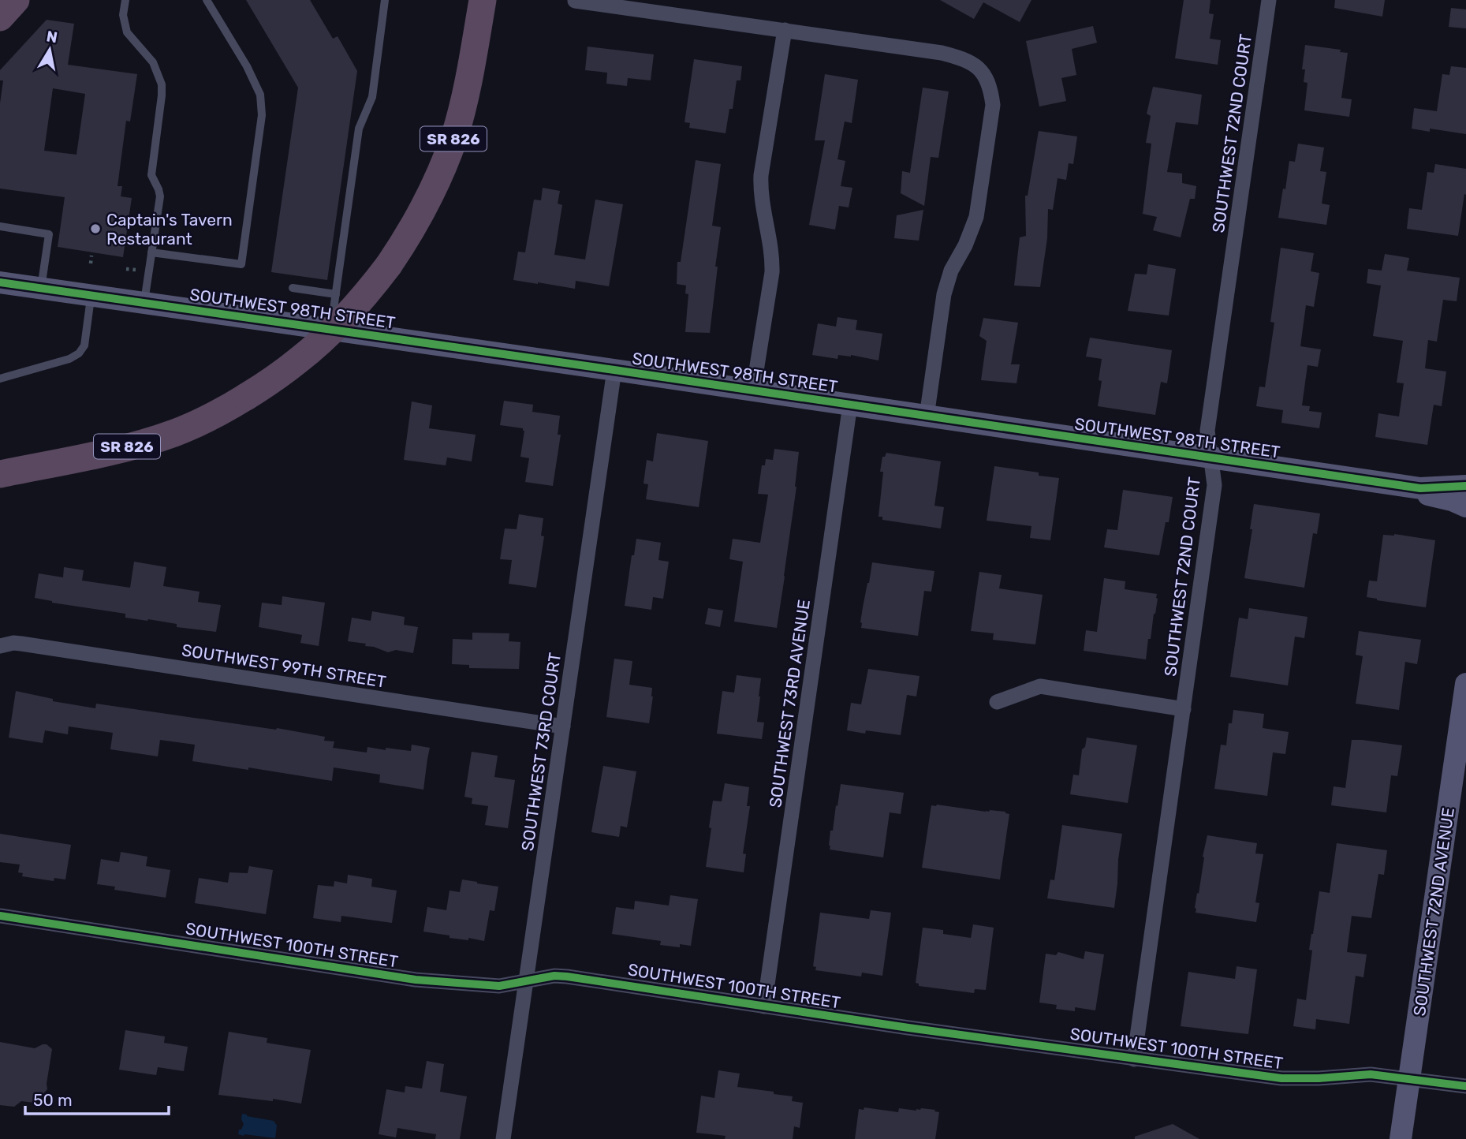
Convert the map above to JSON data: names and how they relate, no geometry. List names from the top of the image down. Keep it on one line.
{"streets":{"highway":["SR 826"],"street":["SOUTHWEST 72ND COURT","SOUTHWEST 98TH STREET","SOUTHWEST 99TH STREET","SOUTHWEST 73RD AVENUE","SOUTHWEST 73RD COURT","SOUTHWEST 72ND AVENUE","SOUTHWEST 100TH STREET"]},"crossings":[["SOUTHWEST 72ND COURT","SOUTHWEST 98TH STREET"],["SOUTHWEST 72ND COURT","SOUTHWEST 100TH STREET"],["SOUTHWEST 98TH STREET","SOUTHWEST 73RD AVENUE"],["SOUTHWEST 98TH STREET","SOUTHWEST 73RD COURT"],["SOUTHWEST 99TH STREET","SOUTHWEST 73RD COURT"],["SOUTHWEST 73RD AVENUE","SOUTHWEST 100TH STREET"],["SOUTHWEST 73RD COURT","SOUTHWEST 100TH STREET"],["SOUTHWEST 72ND AVENUE","SOUTHWEST 100TH STREET"]],"places":["Captain's Tavern Restaurant"],"scale_bar":"50 m","north":"top"}
